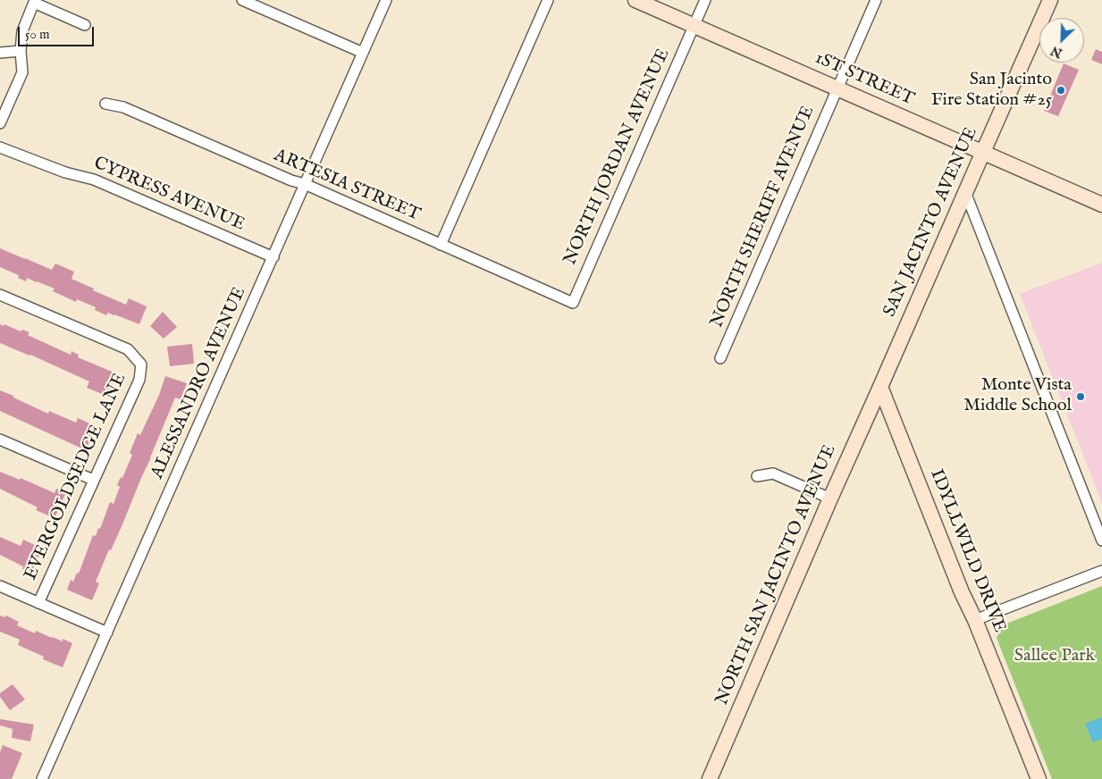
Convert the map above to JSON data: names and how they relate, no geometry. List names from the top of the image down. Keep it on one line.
{"streets":{"street":["1ST STREET","NORTH JORDAN AVENUE","ARTESIA STREET","CYPRESS AVENUE","NORTH SHERIFF AVENUE","SAN JACINTO AVENUE","ALESSANDRO AVENUE","EVERGOLDSEDGE LANE","IDYLLWILD DRIVE","NORTH SAN JACINTO AVENUE"]},"crossings":[["1ST STREET","NORTH JORDAN AVENUE"],["1ST STREET","NORTH SHERIFF AVENUE"],["1ST STREET","SAN JACINTO AVENUE"],["NORTH JORDAN AVENUE","ARTESIA STREET"],["ARTESIA STREET","ALESSANDRO AVENUE"],["CYPRESS AVENUE","ALESSANDRO AVENUE"],["SAN JACINTO AVENUE","IDYLLWILD DRIVE"],["SAN JACINTO AVENUE","NORTH SAN JACINTO AVENUE"],["IDYLLWILD DRIVE","NORTH SAN JACINTO AVENUE"]],"parks":["Sallee Park"],"places":["San Jacinto Fire Station #25","Monte Vista Middle School"],"scale_bar":"50 m","north":"bottom left"}
